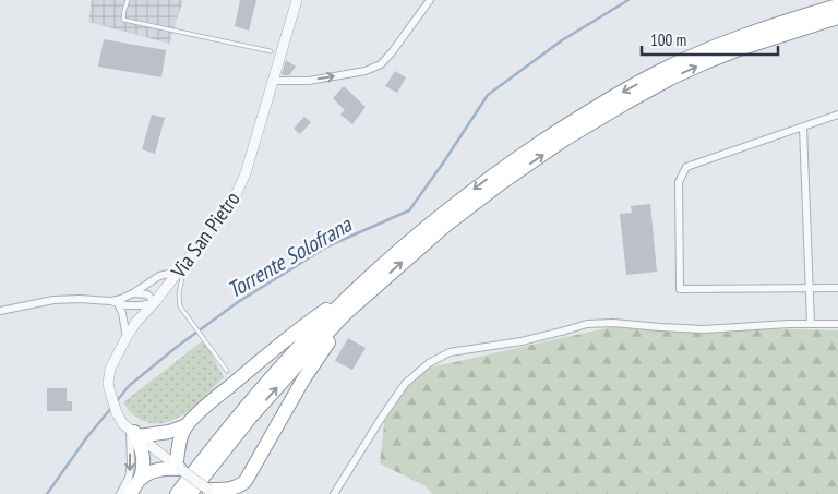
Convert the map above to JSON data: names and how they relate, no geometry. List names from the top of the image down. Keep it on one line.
{"streets":{"street":["Via San Pietro"]},"water":["Torrente Solofrana"],"scale_bar":"100 m"}
